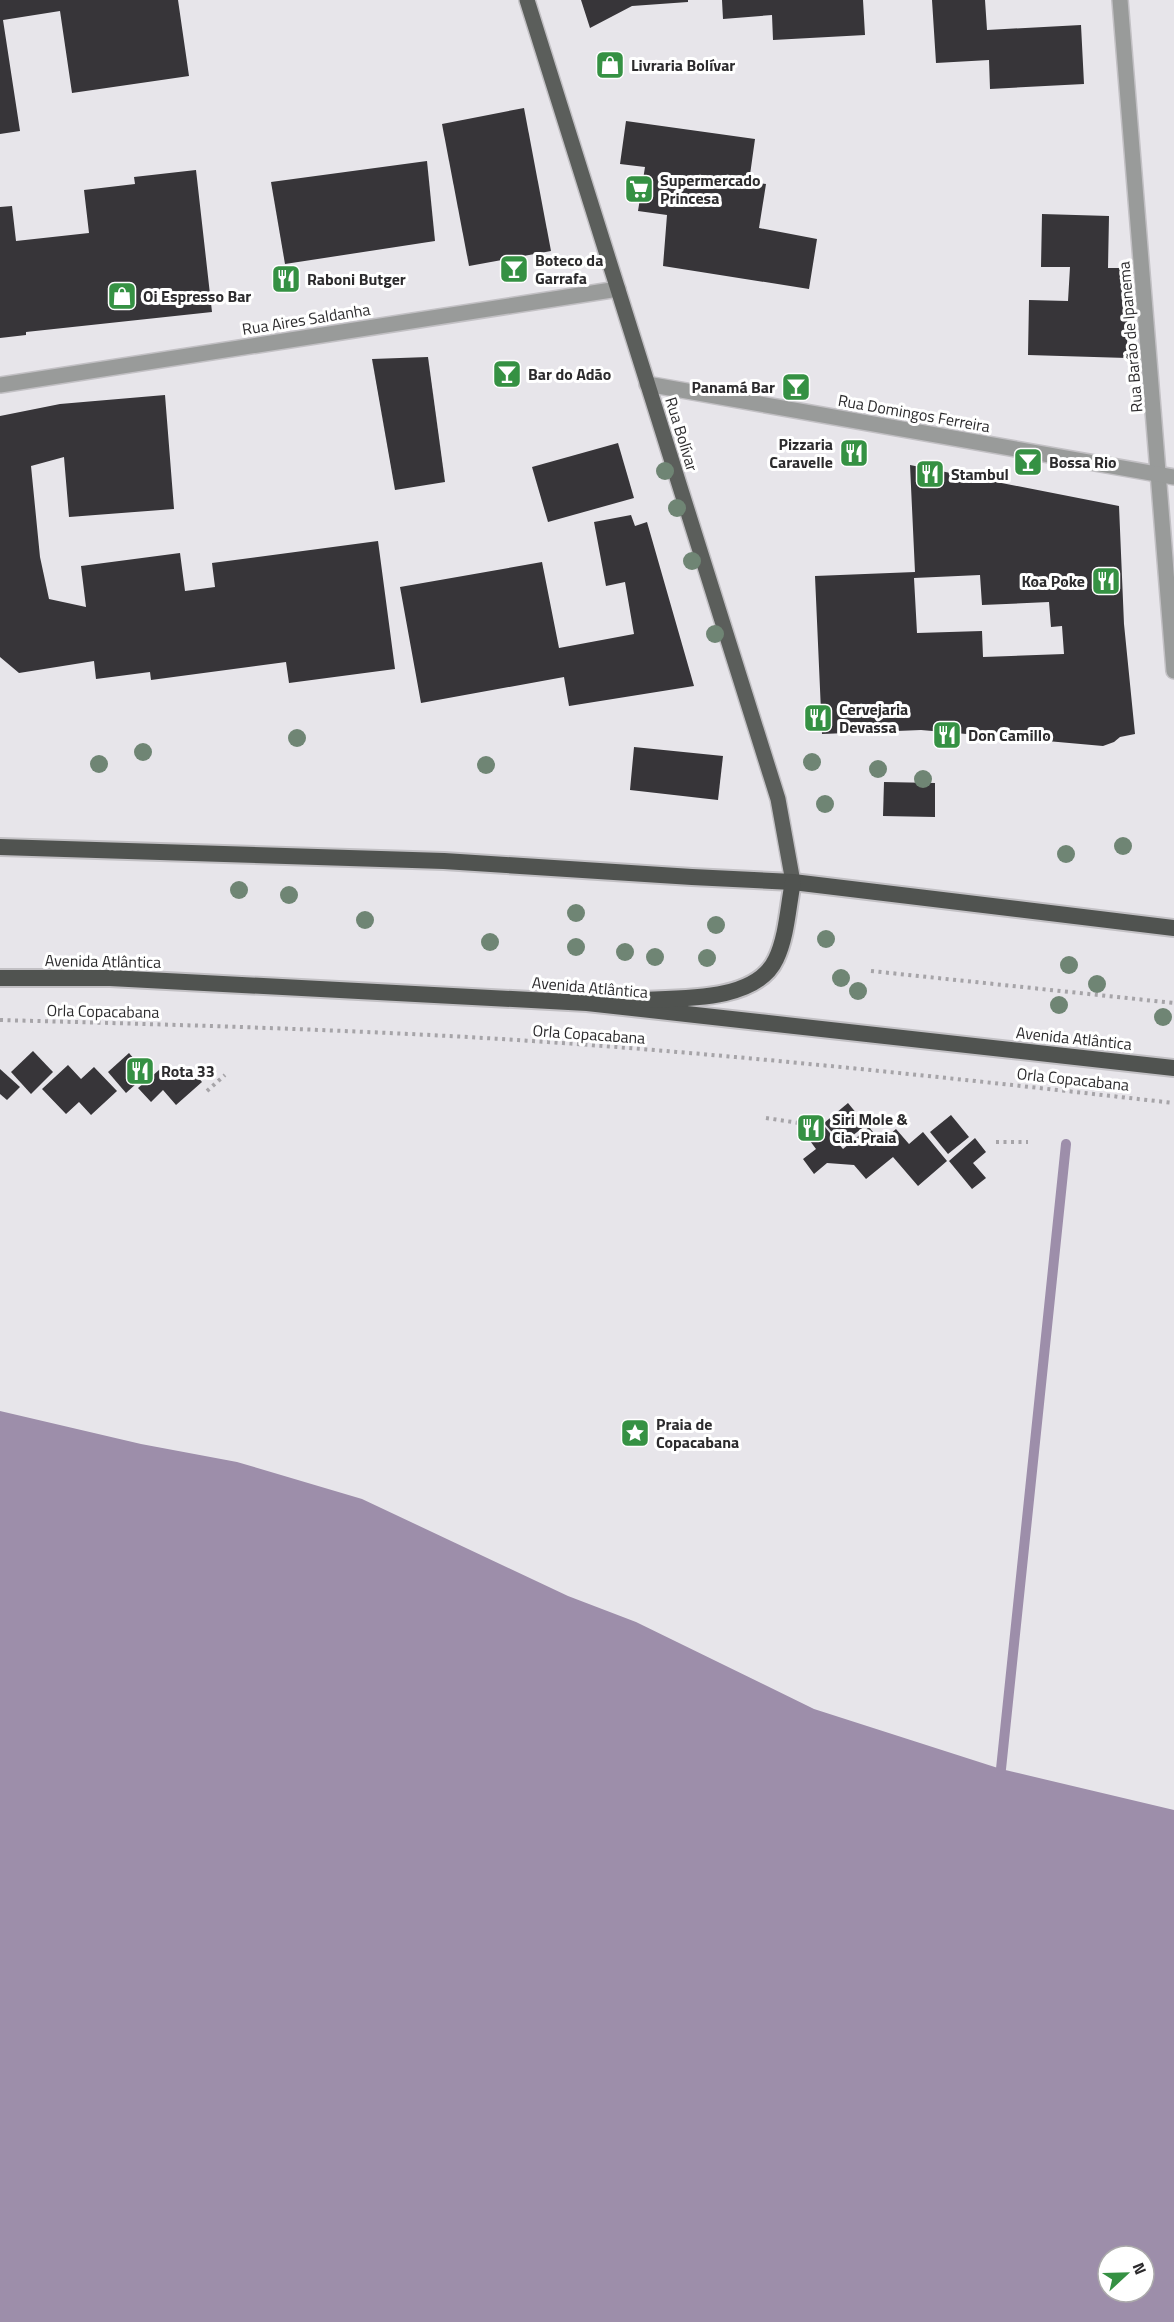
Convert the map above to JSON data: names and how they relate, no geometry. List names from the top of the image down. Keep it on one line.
{"streets":{"highway":["Avenida Atlântica"],"main road":["Rua Bolívar"],"street":["Rua Aires Saldanha","Rua Barão de Ipanema","Rua Domingos Ferreira"],"path":["Orla Copacabana"]},"crossings":[["Rua Aires Saldanha","Rua Bolívar"],["Rua Barão de Ipanema","Rua Domingos Ferreira"],["Rua Domingos Ferreira","Rua Bolívar"]],"places":{"shop":["Livraria Bolívar","Oi Espresso Bar"],"supermarket":["Supermercado Princesa"],"bar":["Boteco da Garrafa","Bar do Adão","Panamá Bar","Bossa Rio"],"restaurant":["Raboni Butger","Pizzaria Caravelle","Stambul","Koa Poke","Cervejaria Devassa","Don Camillo","Rota 33","Siri Mole & Cia. Praia"],"place":["Praia de Copacabana"]},"north":"right"}
